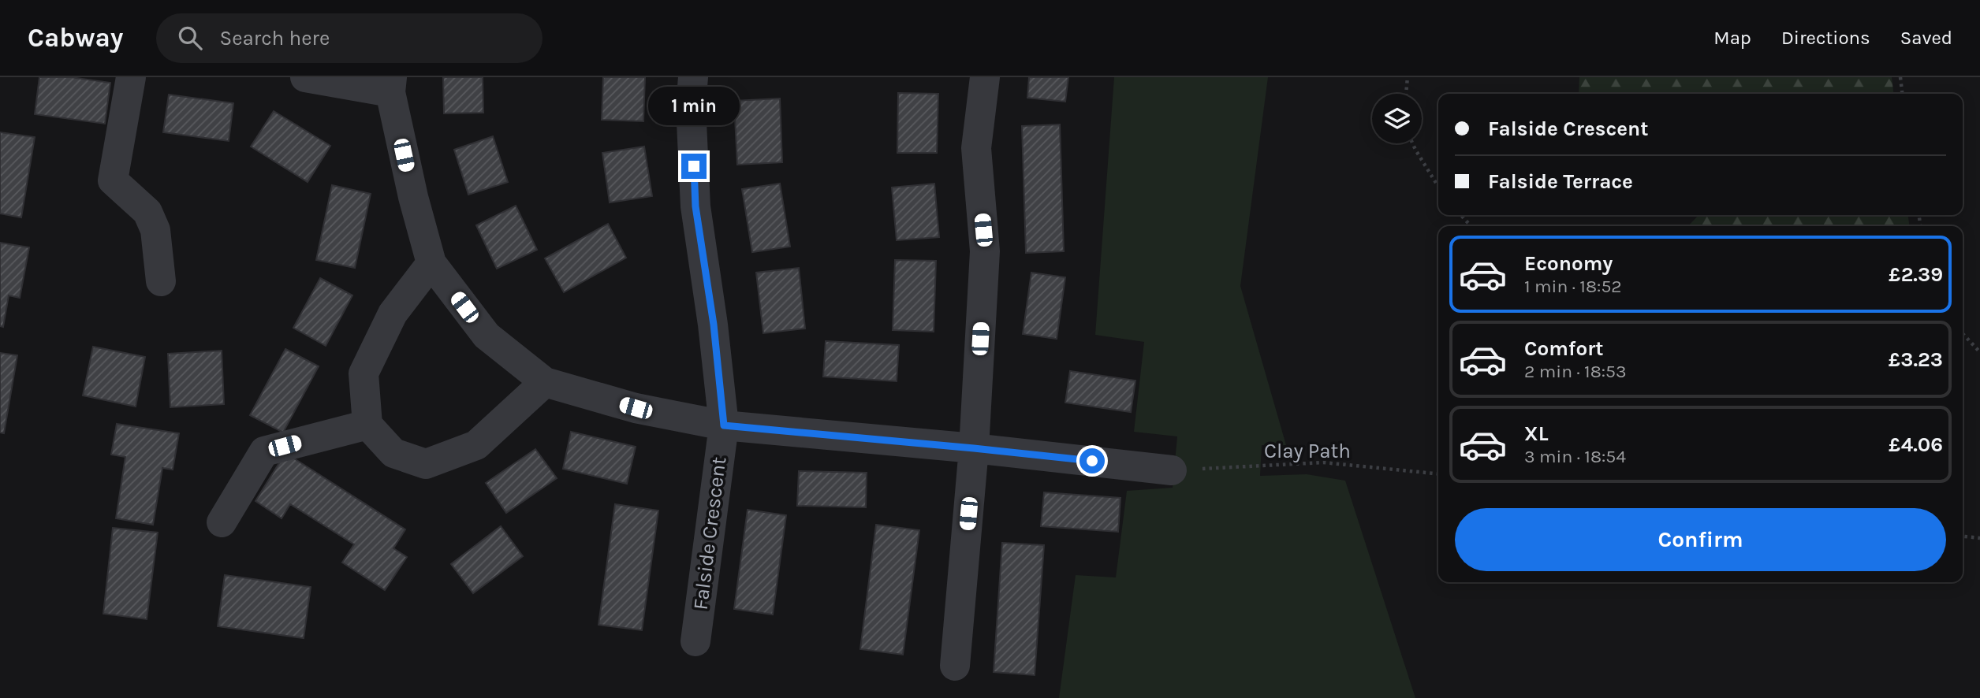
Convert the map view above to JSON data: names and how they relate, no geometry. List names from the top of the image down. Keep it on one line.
{"streets":{"street":["Falside Crescent"],"path":["Clay Path"]},"page":{"header":"Cabway","search":"Search here","nav":["Map","Directions","Saved"],"bubble":"1 min","banner":["Falside Crescent","Falside Terrace"],"list":[{"name":"Economy","note":"1 min · 18:52","value":"£2.39"},{"name":"Comfort","note":"2 min · 18:53","value":"£3.23"},{"name":"XL","note":"3 min · 18:54","value":"£4.06"}],"buttons":"Confirm"}}
